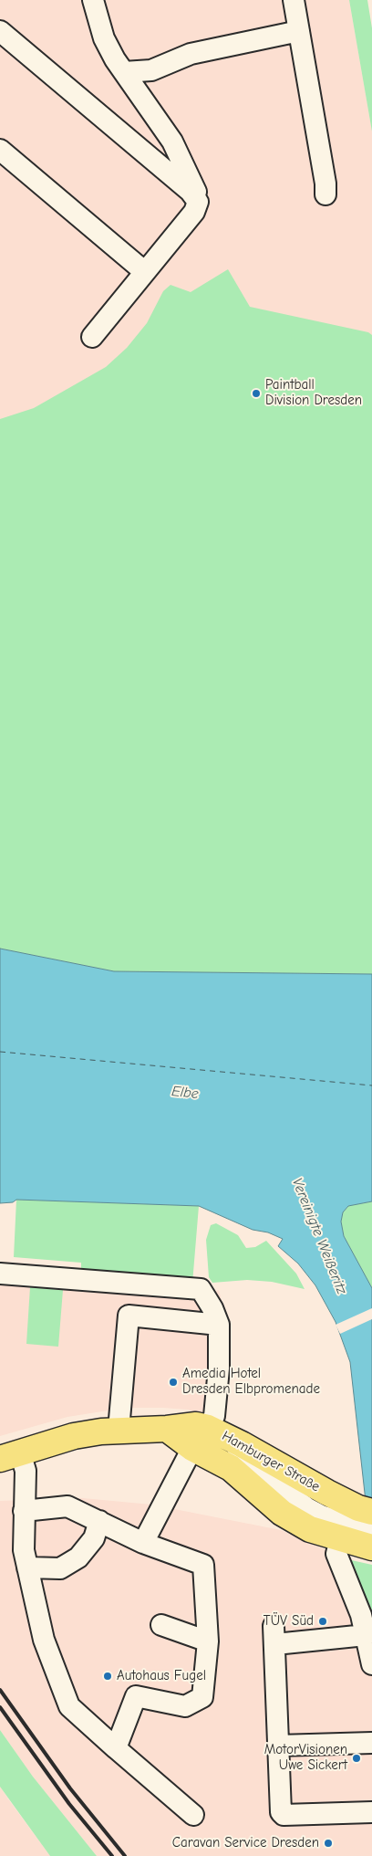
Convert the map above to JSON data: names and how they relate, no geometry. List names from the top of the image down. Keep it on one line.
{"streets":{"main road":["Hamburger Straße"]},"water":["Elbe","Vereinigte Weißeritz"],"places":["Paintball Division Dresden","Amedia Hotel Dresden Elbpromenade","TÜV Süd","Autohaus Fugel","MotorVisionen Uwe Sickert","Caravan Service Dresden"]}
